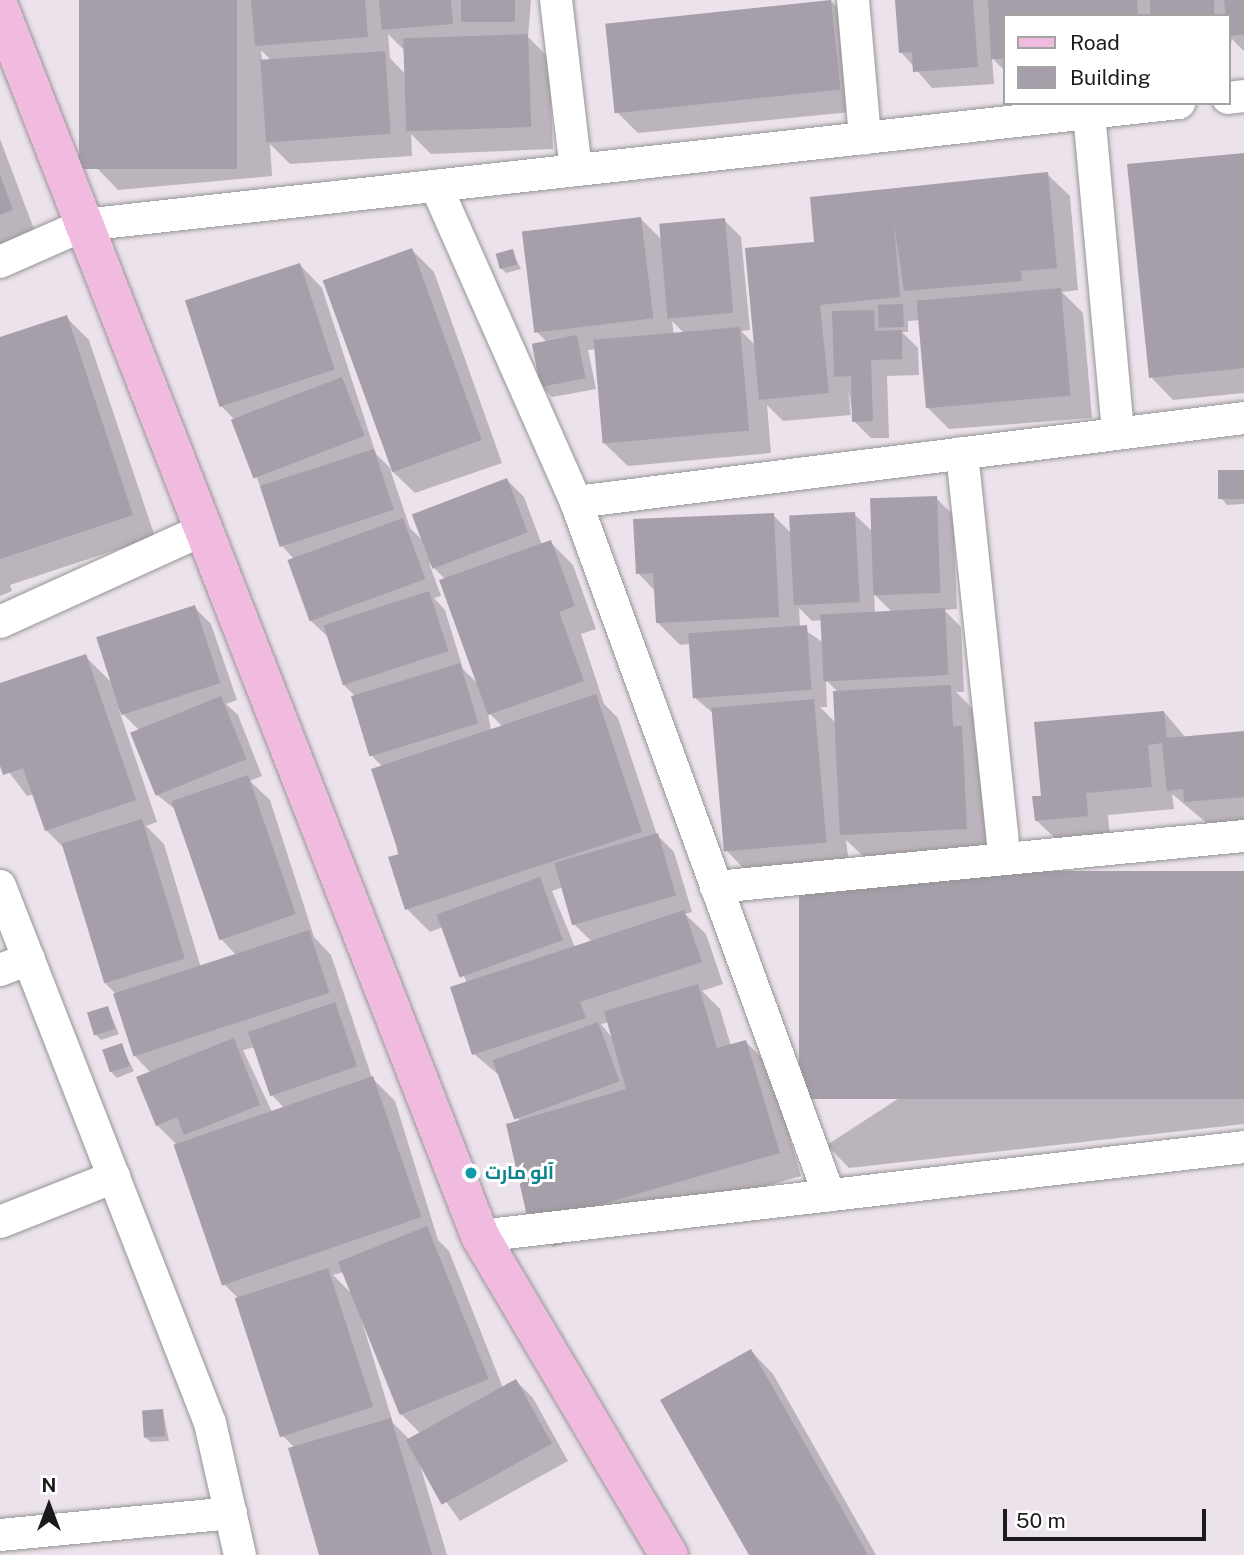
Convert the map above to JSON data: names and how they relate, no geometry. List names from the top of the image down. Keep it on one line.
{"places":["آلو مارت"],"legend":["Road","Building"],"scale_bar":"50 m","north":"top"}
